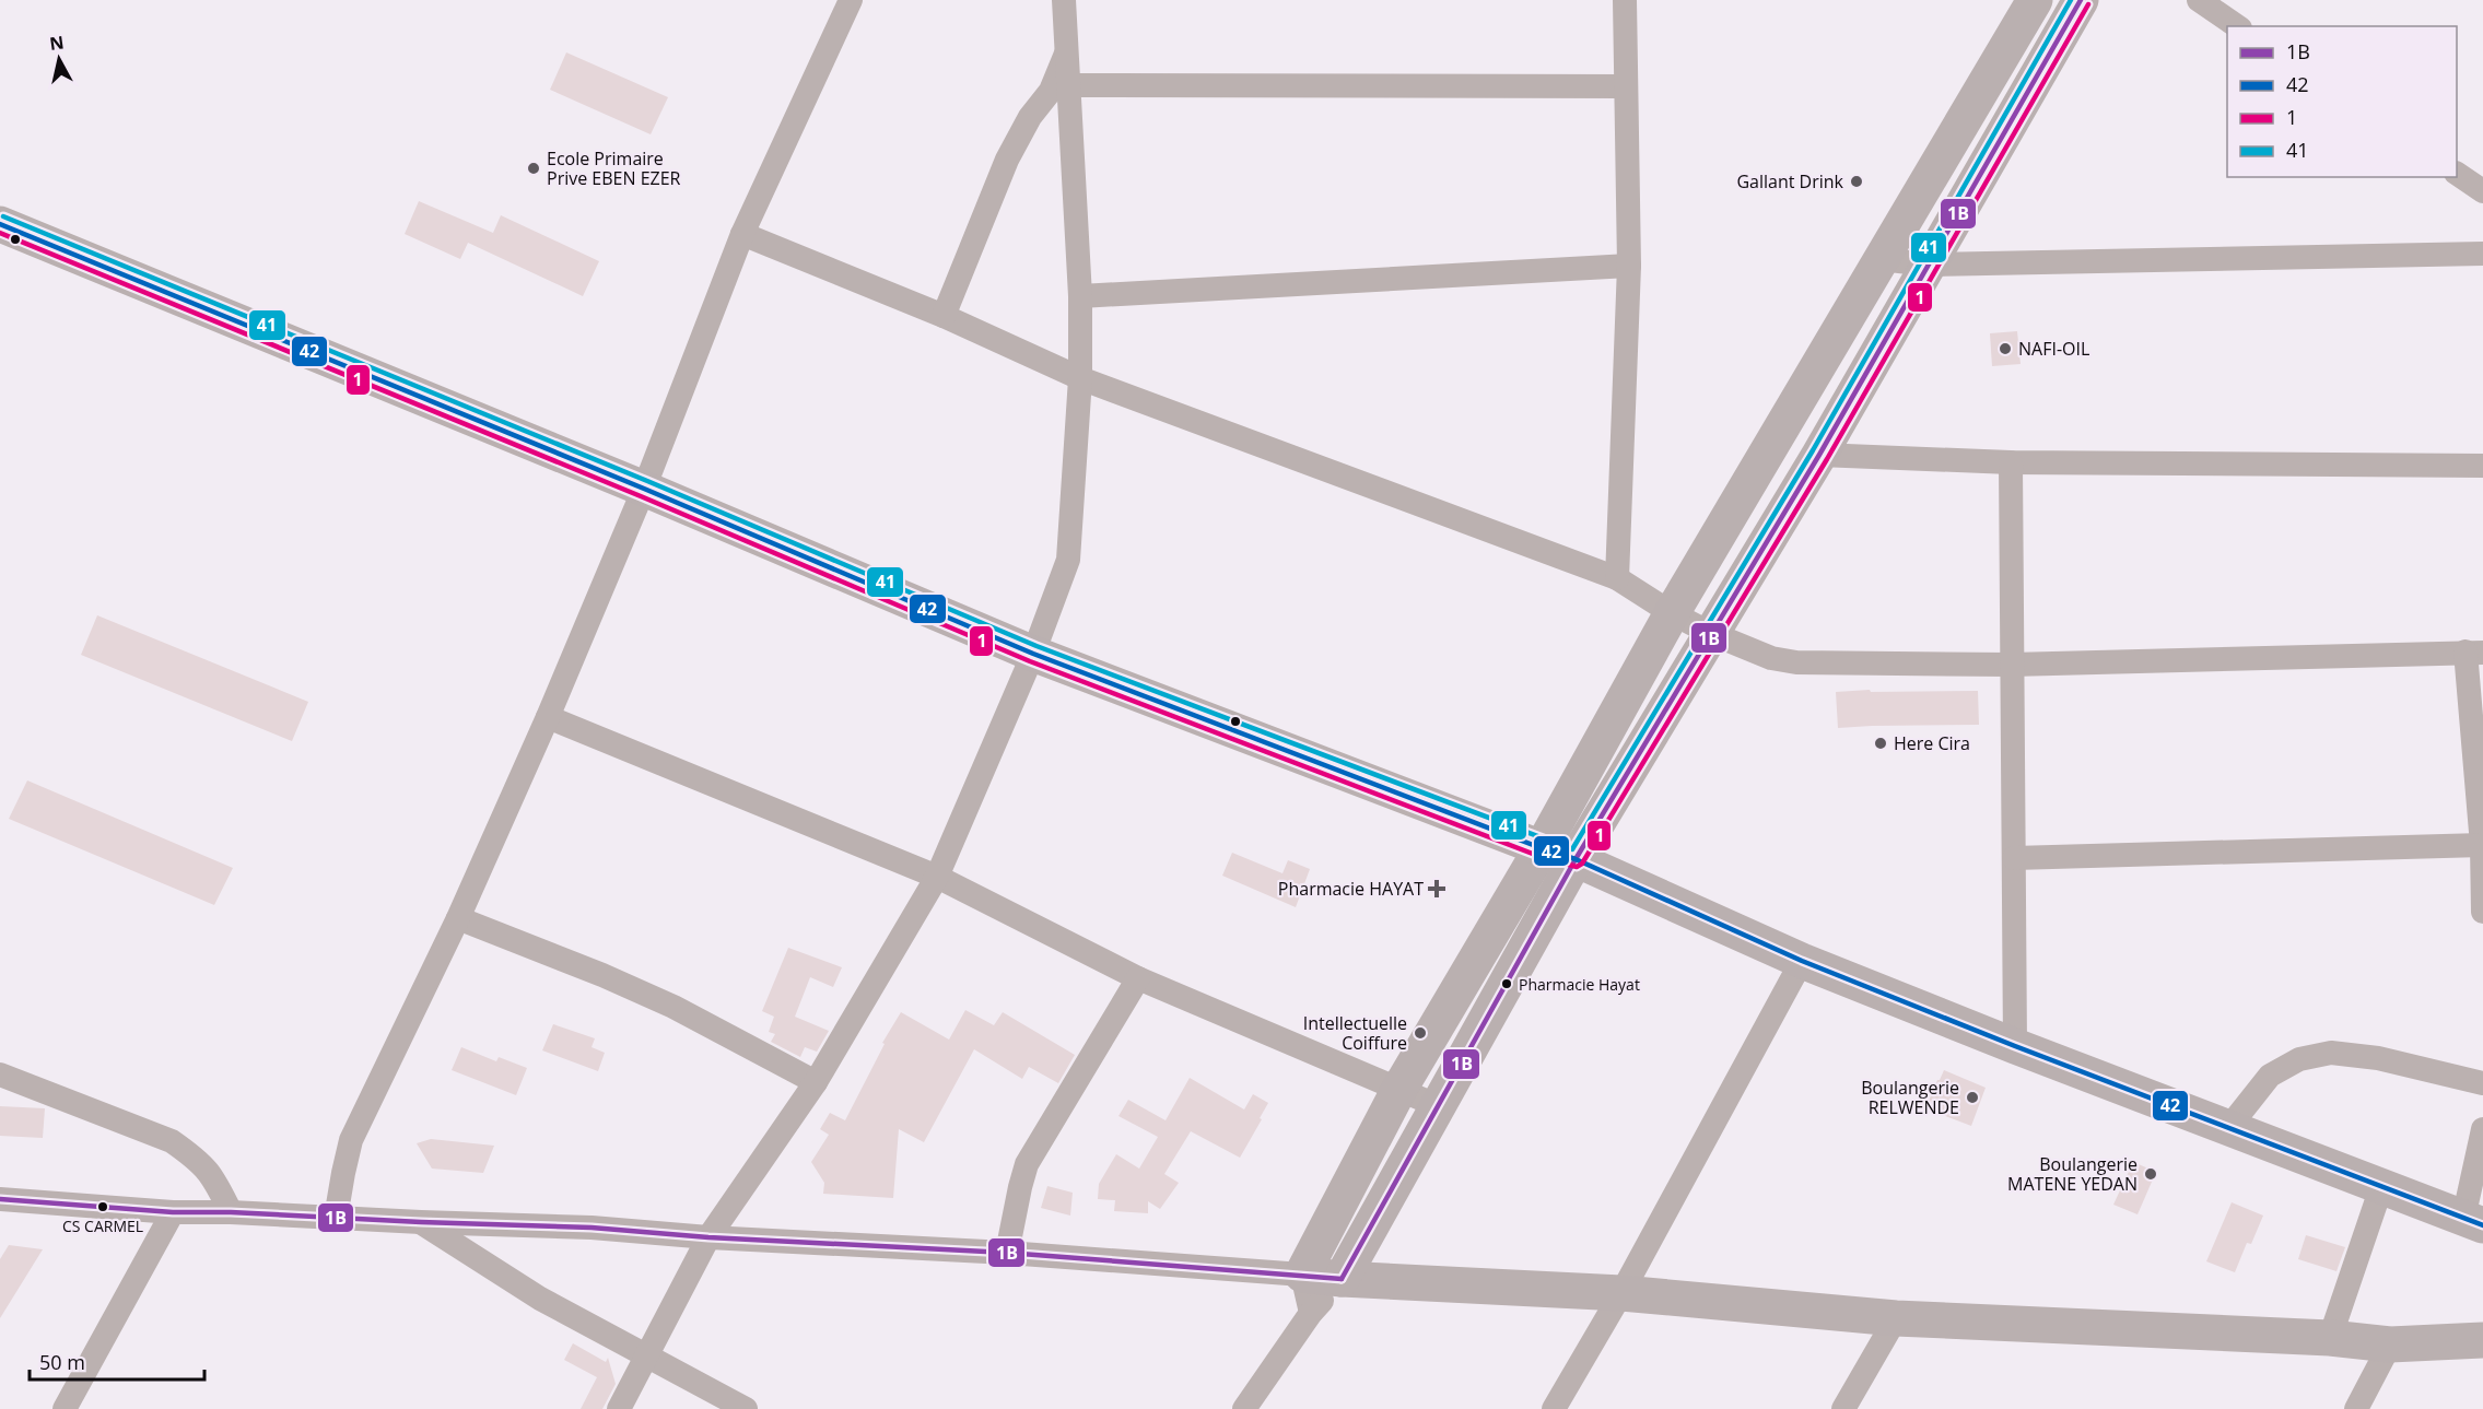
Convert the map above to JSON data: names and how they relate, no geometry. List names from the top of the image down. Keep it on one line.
{"places":{"other":["Ecole Primaire Prive EBEN EZER","Gallant Drink","NAFI-OIL","Here Cira","Pharmacie Hayat","Intellectuelle Coiffure","Boulangerie RELWENDE","Boulangerie MATENE YEDAN","CS CARMEL"],"health":["Pharmacie HAYAT"]},"lines":["transit line 1B","transit line 41","transit line 1","transit line 42"],"legend":["1B","42","1","41"],"scale_bar":"50 m","north":"top"}
